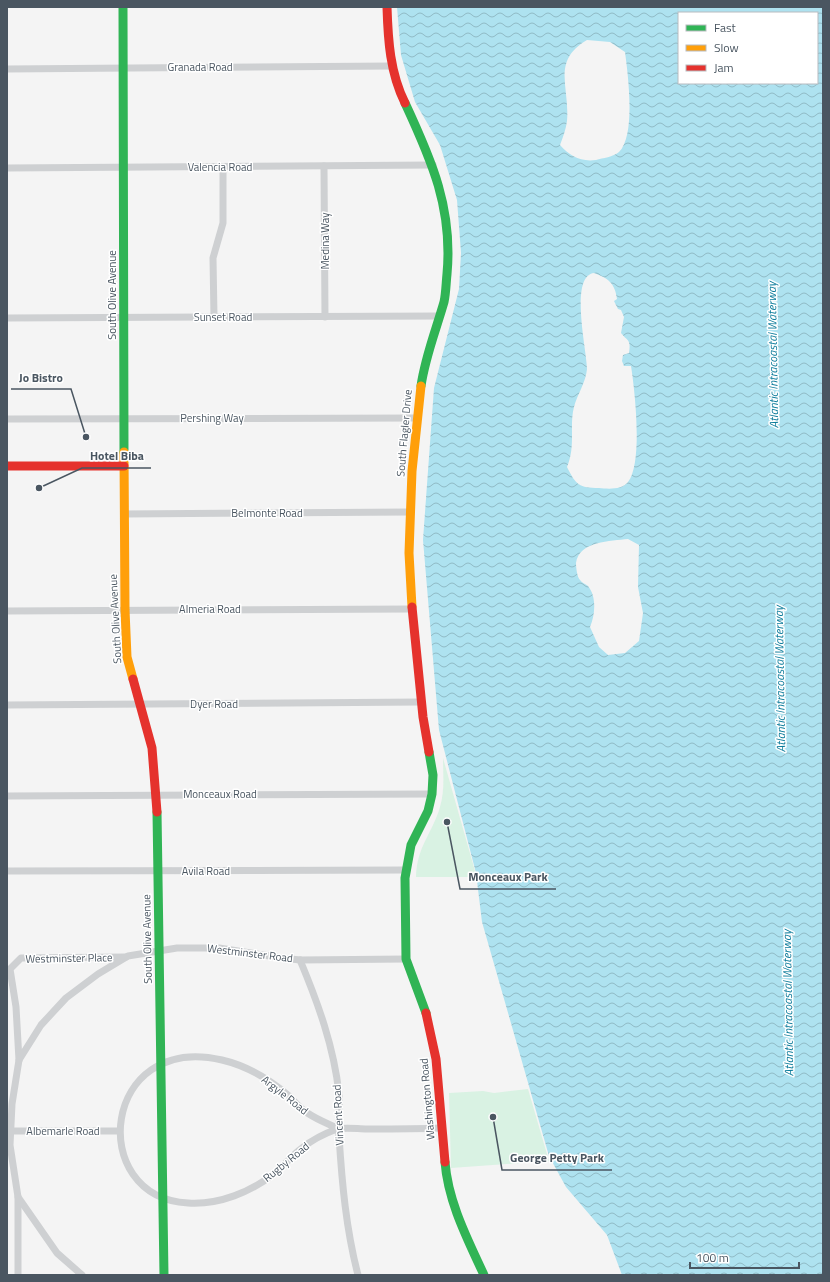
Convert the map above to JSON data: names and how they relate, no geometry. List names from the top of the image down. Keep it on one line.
{"streets":{"street":["Granada Road","Valencia Road","Medina Way","South Olive Avenue","Sunset Road","Pershing Way","South Flagler Drive","Belmonte Road","Almeria Road","Dyer Road","Monceaux Road","Avila Road","Westminster Road","Westminster Place","Argyle Road","Washington Road","Vincent Road","Albemarle Road","Rugby Road"]},"crossings":[["Granada Road","South Olive Avenue"],["Granada Road","South Flagler Drive"],["Valencia Road","Medina Way"],["Valencia Road","South Olive Avenue"],["Valencia Road","South Flagler Drive"],["Medina Way","Sunset Road"],["South Olive Avenue","Sunset Road"],["South Olive Avenue","Pershing Way"],["South Olive Avenue","Belmonte Road"],["South Olive Avenue","Almeria Road"],["South Olive Avenue","Dyer Road"],["South Olive Avenue","Monceaux Road"],["South Olive Avenue","Avila Road"],["South Olive Avenue","Westminster Road"],["South Olive Avenue","Argyle Road"],["South Olive Avenue","Rugby Road"],["Sunset Road","South Flagler Drive"],["Pershing Way","South Flagler Drive"],["South Flagler Drive","Belmonte Road"],["South Flagler Drive","Almeria Road"],["South Flagler Drive","Dyer Road"],["South Flagler Drive","Monceaux Road"],["South Flagler Drive","Avila Road"],["South Flagler Drive","Washington Road"],["Avila Road","Washington Road"],["Westminster Road","Westminster Place"],["Westminster Road","Washington Road"],["Westminster Road","Vincent Road"],["Westminster Road","Albemarle Road"],["Argyle Road","Vincent Road"],["Argyle Road","Rugby Road"],["Vincent Road","Rugby Road"],["Albemarle Road","Rugby Road"]],"water":["Atlantic Intracoastal Waterway"],"places":["Jo Bistro","Hotel Biba","Monceaux Park","George Petty Park"],"legend":["Fast","Slow","Jam"],"scale_bar":"100 m"}
